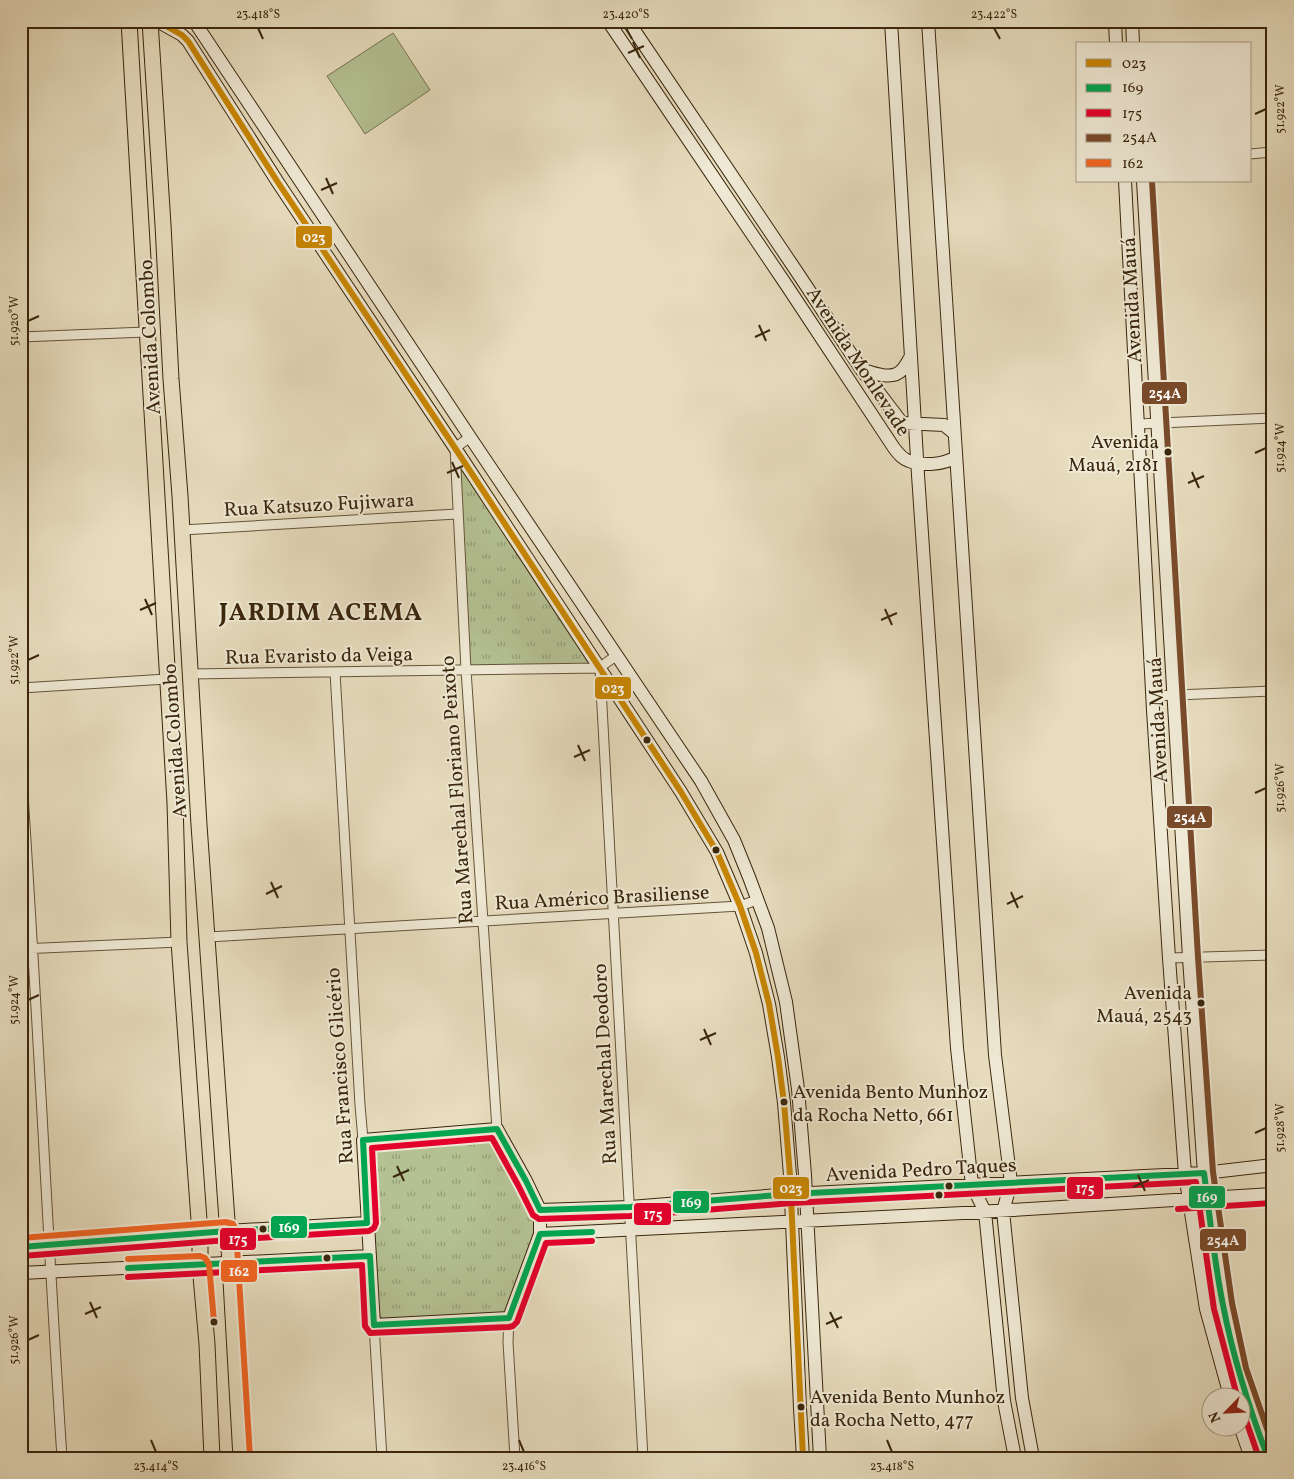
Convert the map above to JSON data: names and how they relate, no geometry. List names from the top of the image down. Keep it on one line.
{"streets":{"main road":["Avenida Mauá","Avenida Colombo","Avenida Monlevade","Rua Francisco Glicério","Avenida Pedro Taques"],"street":["Rua Katsuzo Fujiwara","Rua Evaristo da Veiga","Rua Marechal Floriano Peixoto","Rua Américo Brasiliense","Rua Marechal Deodoro"]},"crossings":[["Avenida Mauá","Avenida Pedro Taques"],["Avenida Colombo","Rua Katsuzo Fujiwara"],["Avenida Colombo","Rua Evaristo da Veiga"],["Avenida Colombo","Rua Américo Brasiliense"],["Rua Katsuzo Fujiwara","Rua Marechal Floriano Peixoto"],["Rua Evaristo da Veiga","Rua Marechal Floriano Peixoto"],["Rua Evaristo da Veiga","Rua Marechal Deodoro"],["Rua Evaristo da Veiga","Rua Francisco Glicério"],["Rua Marechal Floriano Peixoto","Rua Américo Brasiliense"],["Rua Américo Brasiliense","Rua Marechal Deodoro"],["Rua Américo Brasiliense","Rua Francisco Glicério"],["Rua Marechal Deodoro","Avenida Pedro Taques"]],"districts":["JARDIM ACEMA"],"places":["Avenida Mauá, 2181","Avenida Mauá, 2543","Avenida Bento Munhoz da Rocha Netto, 661","Avenida Bento Munhoz da Rocha Netto, 477"],"lines":["transit line 023","transit line 254A","transit line 169","transit line 175","transit line 162"],"legend":["023","169","175","254A","162"],"north":"bottom left","coordinates":["23.418°S","23.420°S","23.422°S","51.922°W","51.920°W","51.924°W","51.926°W","51.928°W","23.414°S","23.416°S"]}
